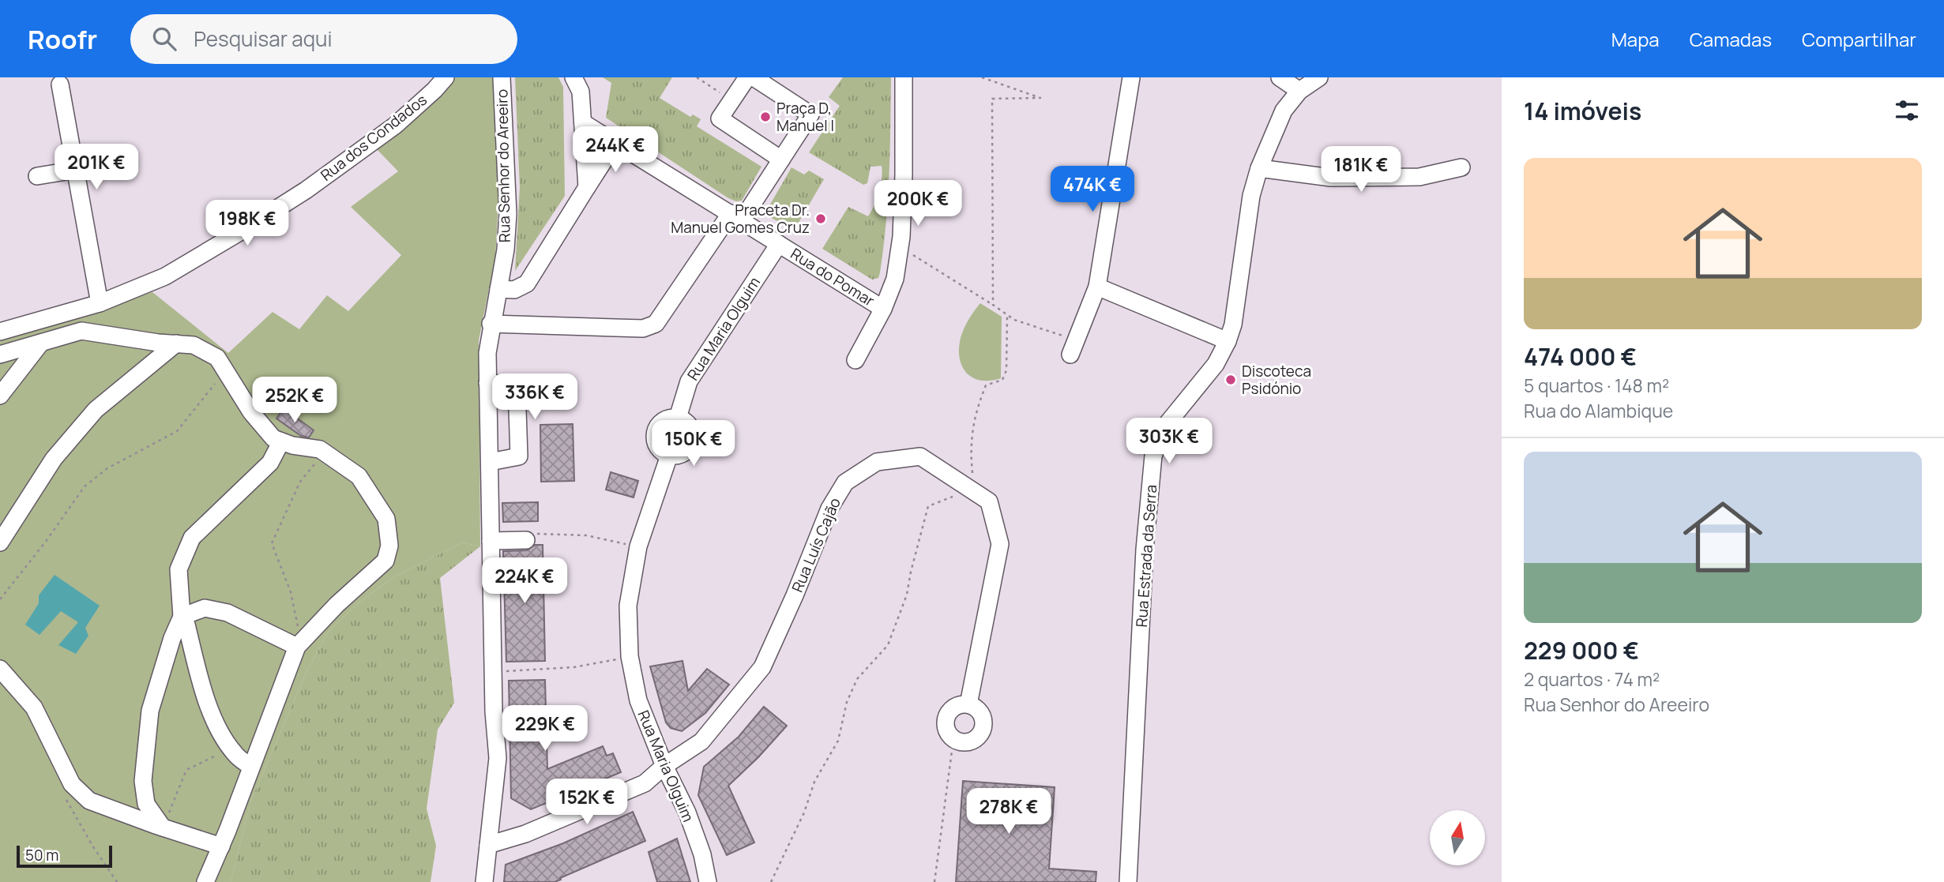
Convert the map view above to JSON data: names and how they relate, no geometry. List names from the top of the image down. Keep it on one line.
{"streets":{"street":["Rua dos Condados","Rua Senhor do Areeiro","Rua do Pomar","Rua Maria Olguim","Rua Luís Cajão","Rua Estrada da Serra"]},"crossings":[["Rua Senhor do Areeiro","Rua Luís Cajão"],["Rua do Pomar","Rua Maria Olguim"],["Rua Maria Olguim","Rua Luís Cajão"]],"places":["Praça D, Manuel I","Praceta Dr. Manuel Gomes Cruz","Discoteca Psidónio"],"scale_bar":"50 m","north":"top","page":{"header":"Roofr","search":"Pesquisar aqui","nav":["Mapa","Camadas","Compartilhar"],"heading":"14 imóveis","price":["244K €","201K €","181K €","474K €","200K €","198K €","336K €","252K €","303K €","150K €","224K €","229K €","152K €","278K €"],"list":[{"name":"474 000 €","note":"5 quartos · 148 m² · Rua do Alambique"},{"name":"229 000 €","note":"2 quartos · 74 m² · Rua Senhor do Areeiro"}],"scale":"50 m"}}
